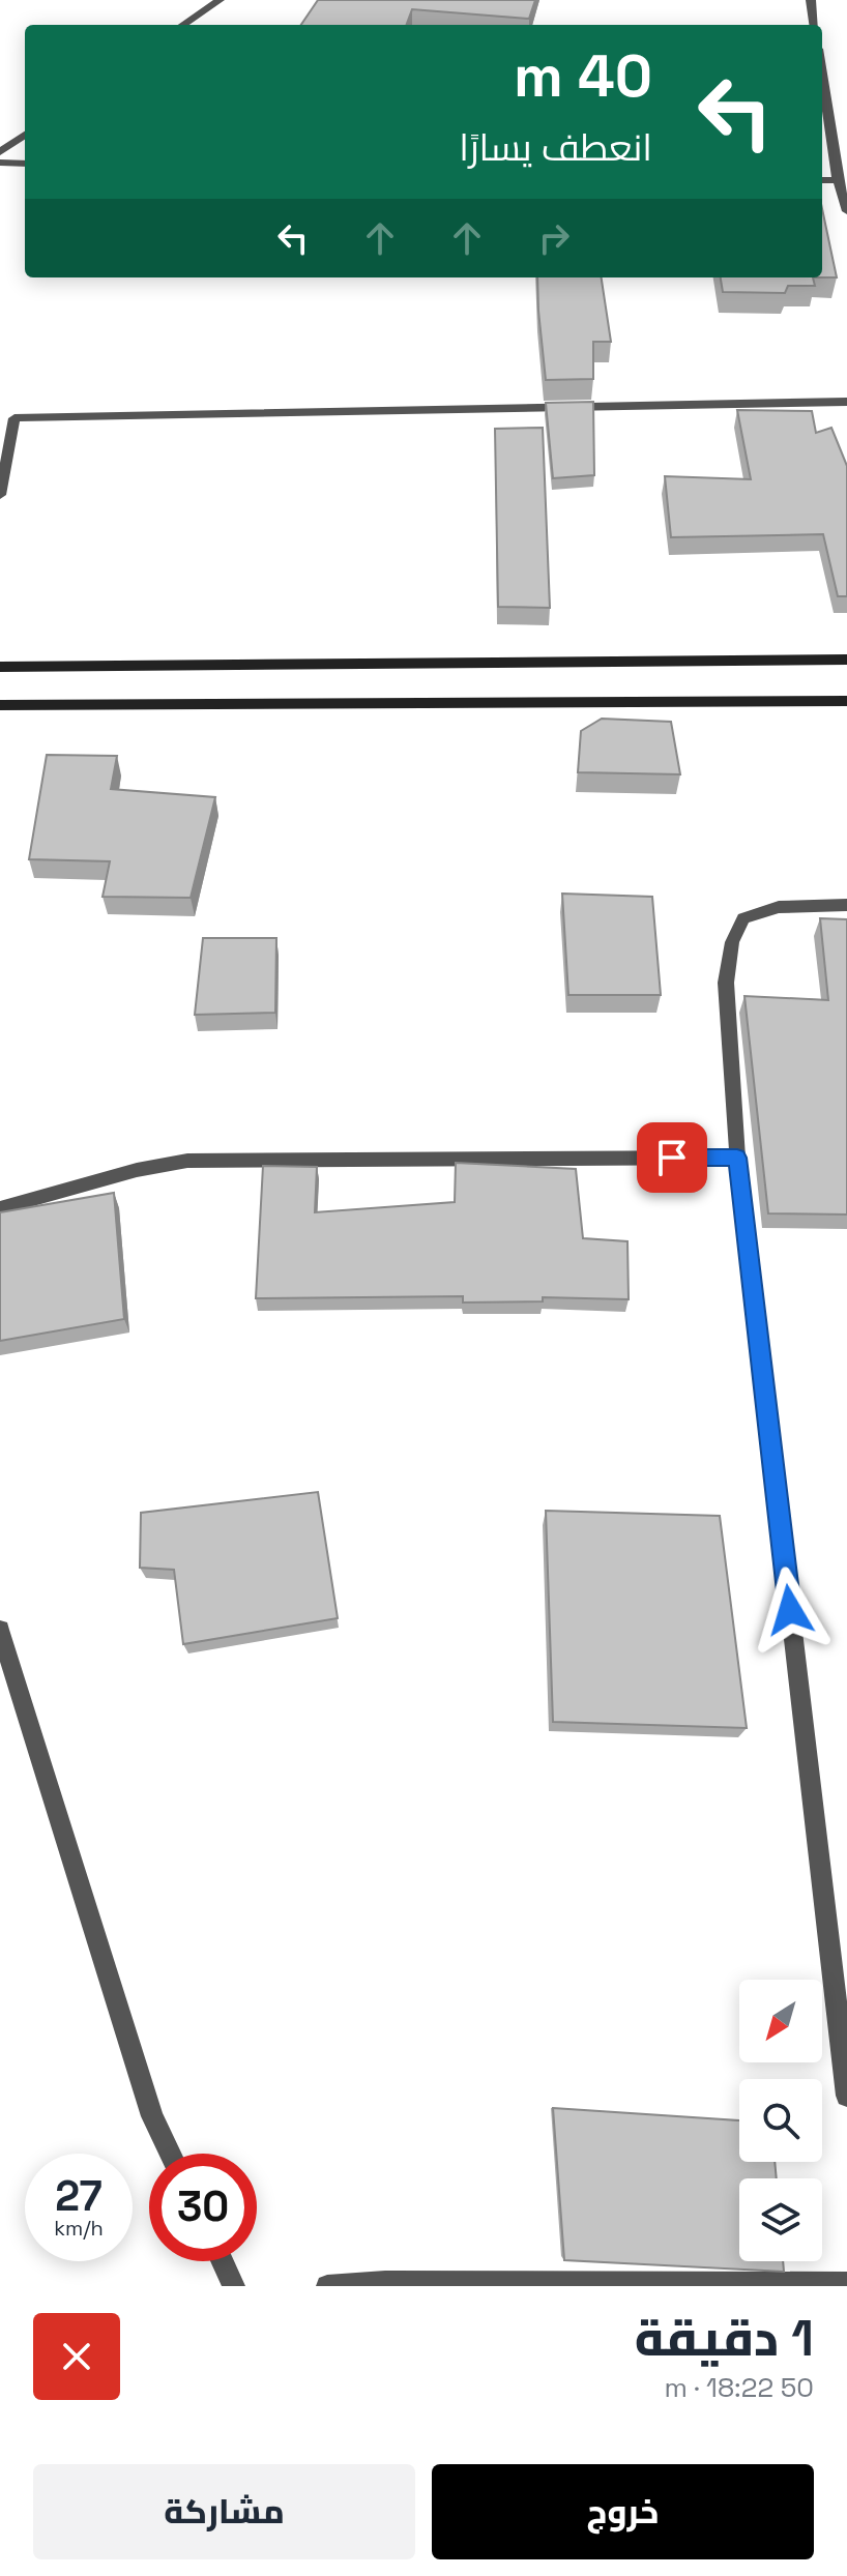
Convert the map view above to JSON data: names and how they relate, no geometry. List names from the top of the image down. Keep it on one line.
{"north":"bottom left","page":{"turn":["40 m","انعطف يسارًا"],"speed":"27 km/h","limit":"30","heading":["1 دقيقة","50 m · 18:22"],"buttons":["خروج","مشاركة"]}}
